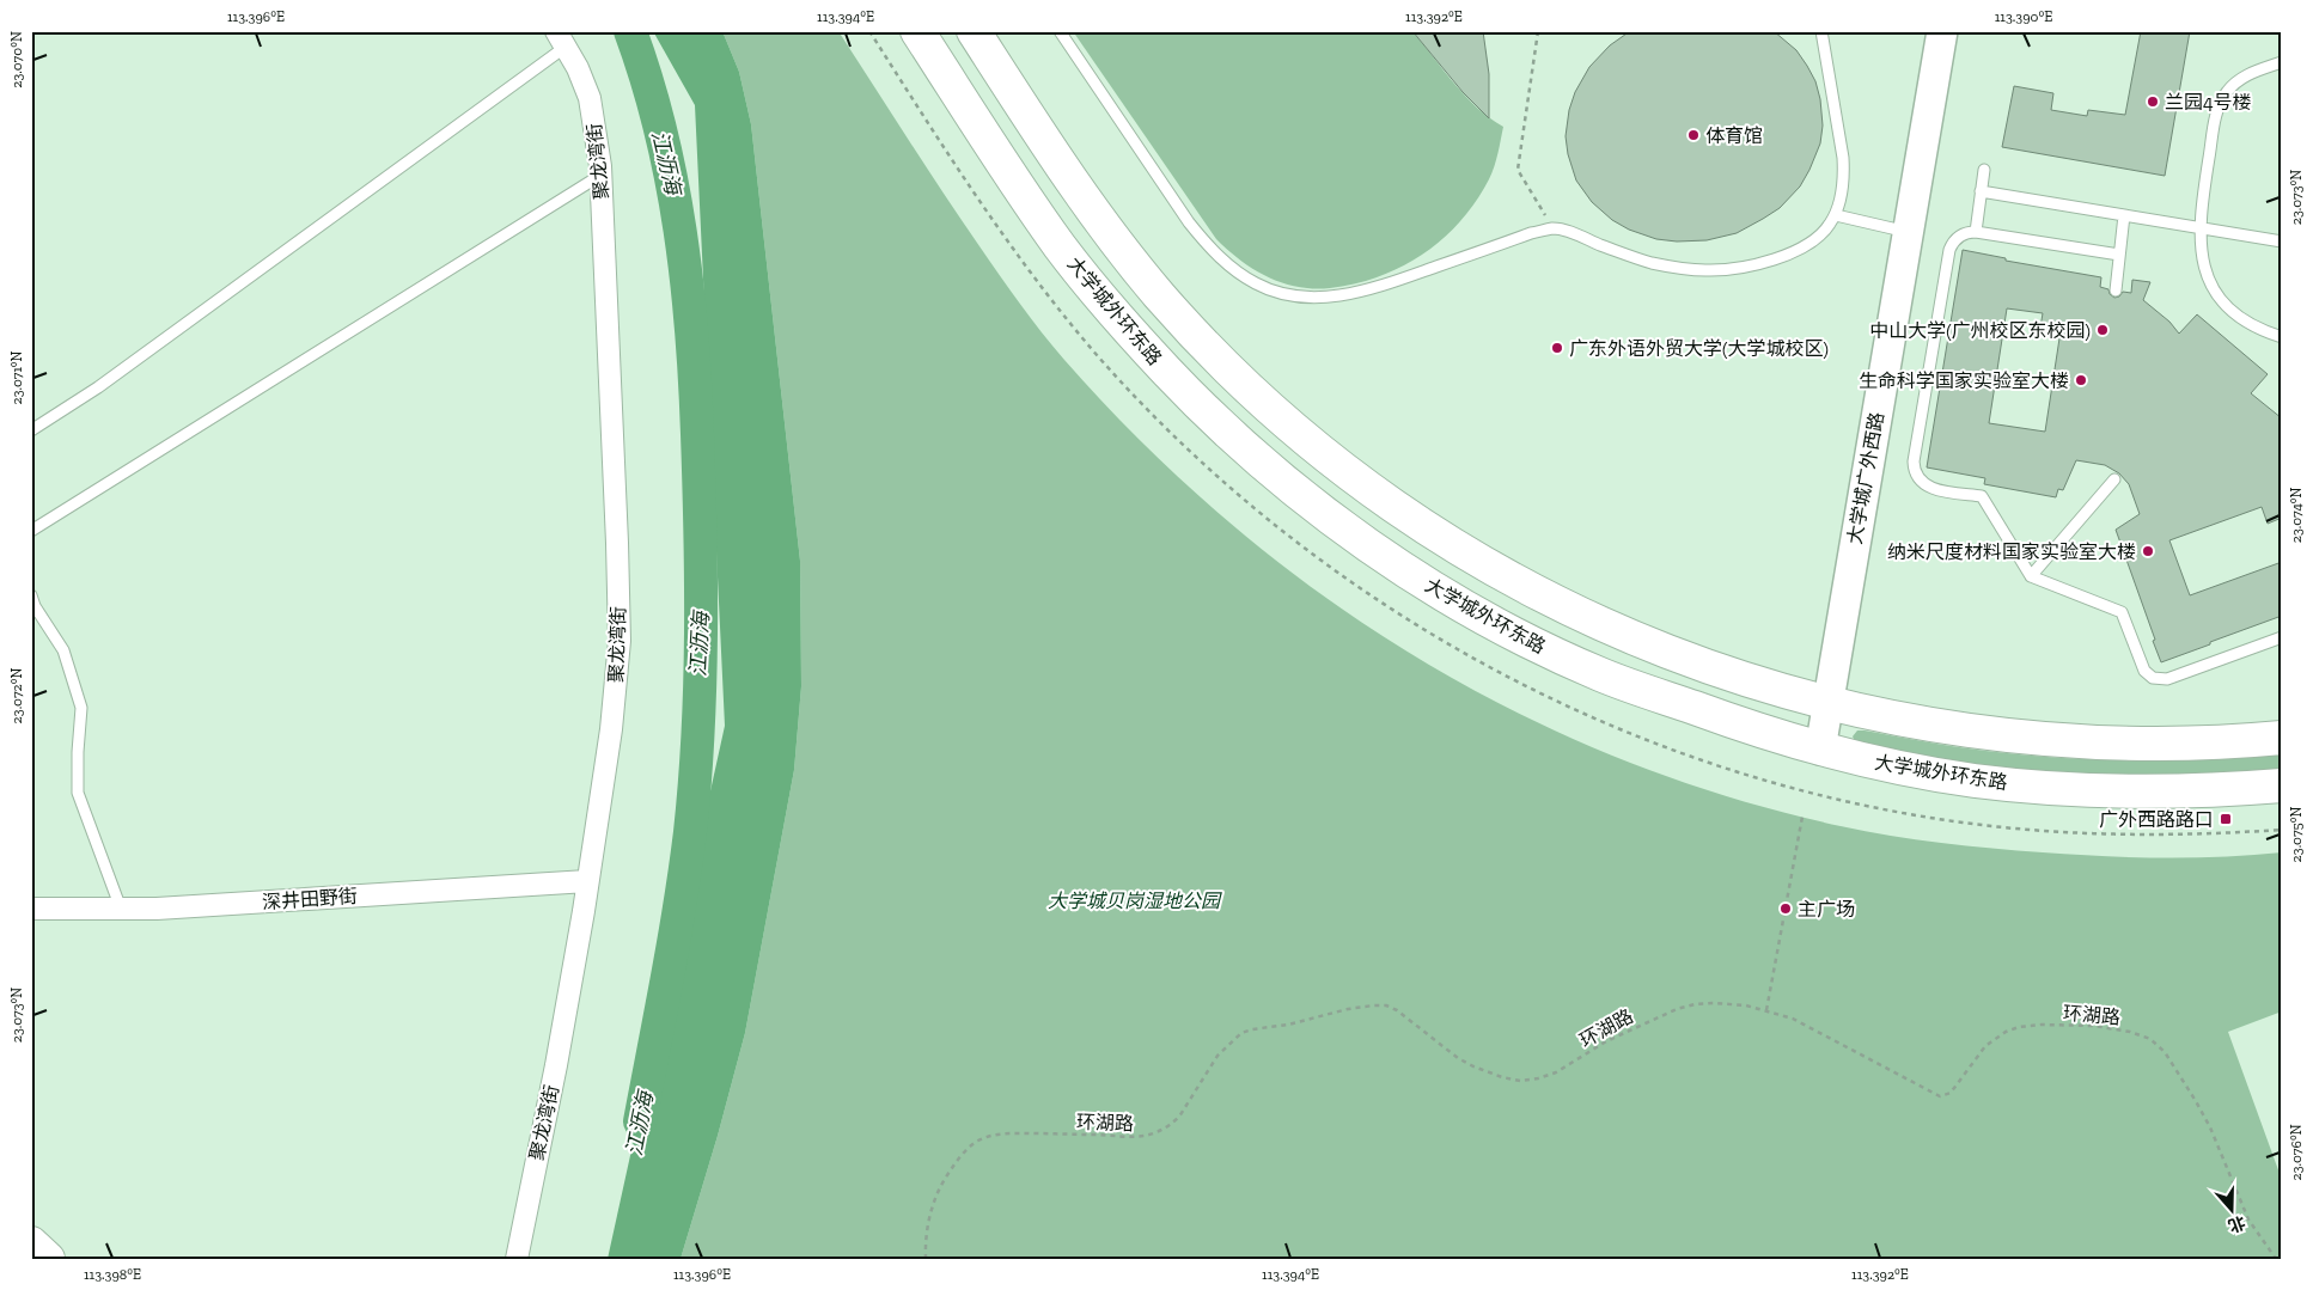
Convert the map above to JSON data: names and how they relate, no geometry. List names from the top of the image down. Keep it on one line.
{"streets":{"main road":["大学城外环东路","大学城广外西路"],"street":["聚龙湾街","深井田野街"],"path":["环湖路"]},"crossings":[["聚龙湾街","深井田野街"],["大学城外环东路","大学城广外西路"]],"water":["江沥海"],"parks":["大学城贝岗湿地公园"],"places":{"other":["兰园4号楼","体育馆","中山大学(广州校区东校园)","广东外语外贸大学(大学城校区)","生命科学国家实验室大楼","纳米尺度材料国家实验室大楼","主广场"],"transit":["广外西路路口"]},"north":"bottom","coordinates":["113.396°E","113.394°E","113.392°E","113.390°E","23.070°N","23.073°N","23.071°N","23.074°N","23.072°N","23.075°N","23.076°N","113.398°E"]}
